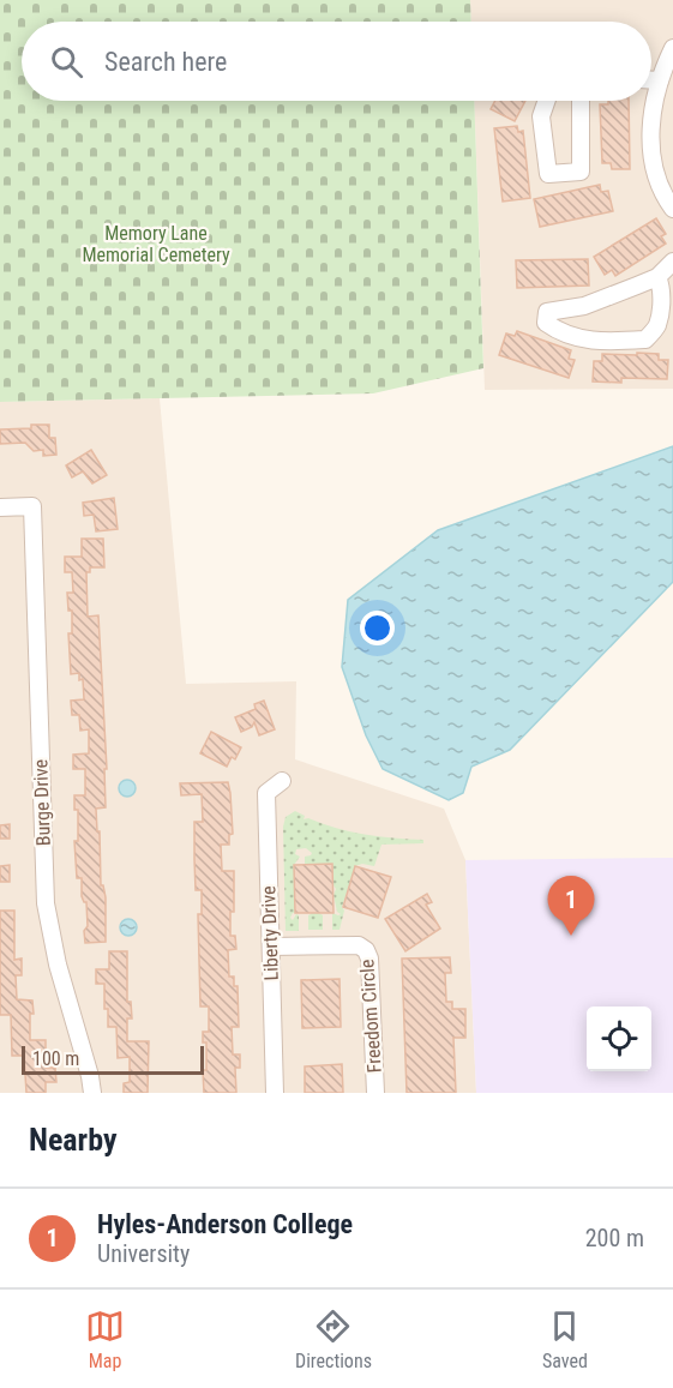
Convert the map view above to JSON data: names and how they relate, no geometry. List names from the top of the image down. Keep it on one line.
{"streets":{"street":["Burge Drive","Liberty Drive","Freedom Circle"]},"crossings":[["Liberty Drive","Freedom Circle"]],"parks":["Memory Lane Memorial Cemetery"],"scale_bar":"100 m","page":{"search":"Search here","pins":"1","scale":"100 m","heading":"Nearby","list":[{"mark":"1","name":"Hyles-Anderson College","note":"University","value":"200 m"}],"nav":["Map","Directions","Saved"]}}
